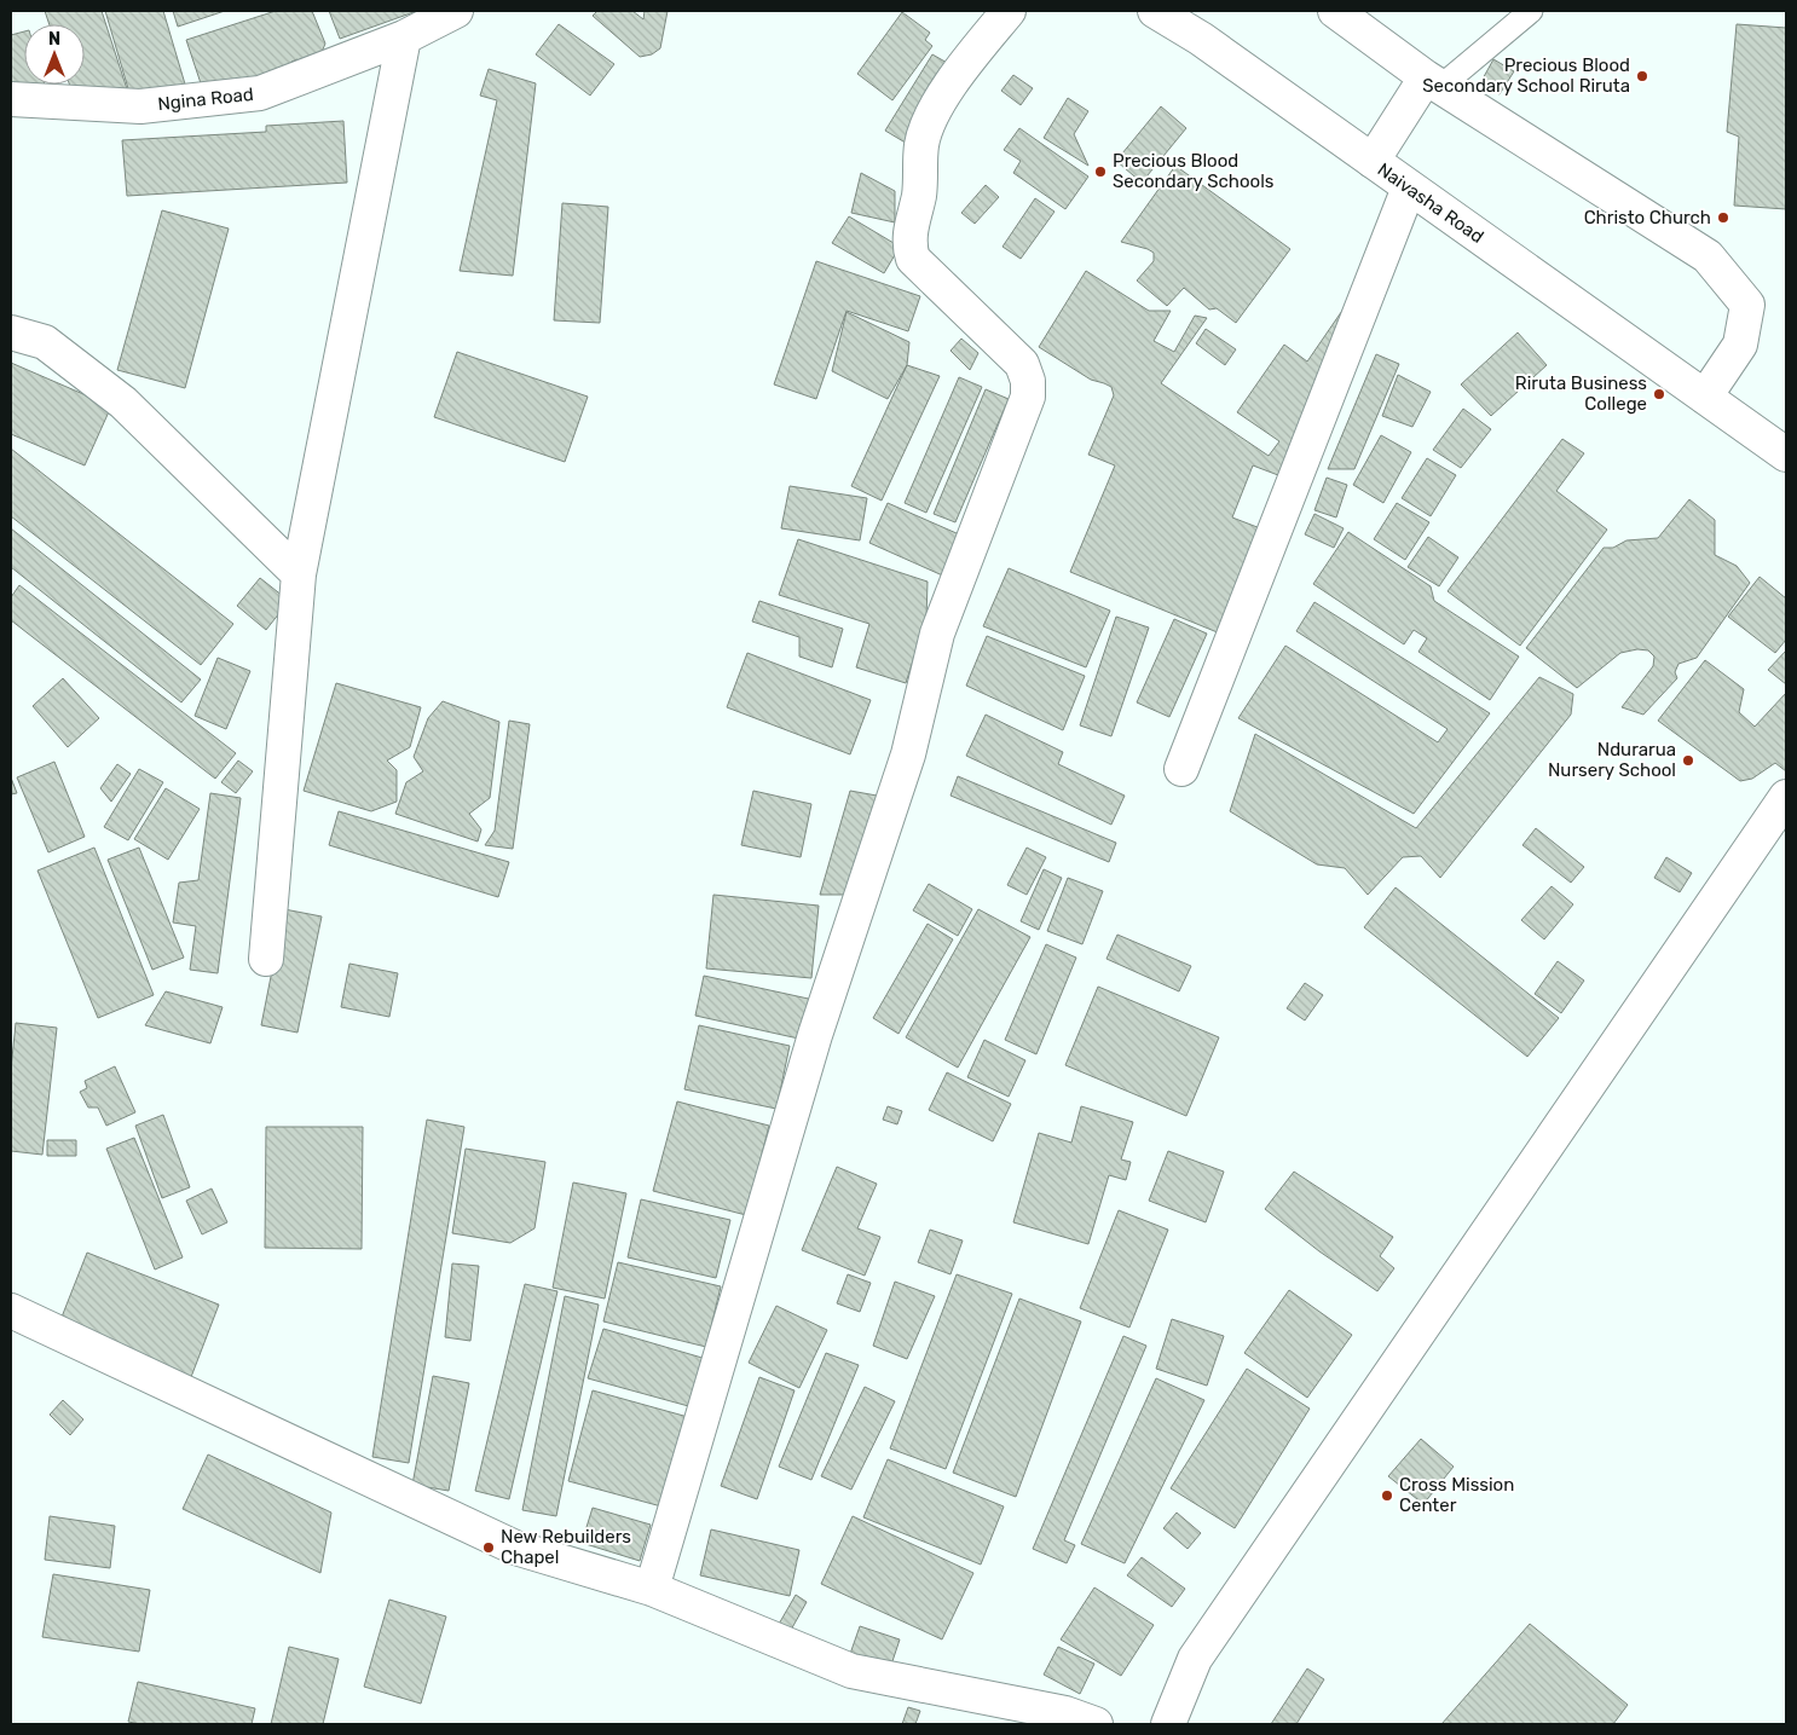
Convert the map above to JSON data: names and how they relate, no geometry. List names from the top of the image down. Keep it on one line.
{"streets":{"street":["Ngina Road","Naivasha Road"]},"places":["Precious Blood Secondary School Riruta","Precious Blood Secondary Schools","Christo Church","Riruta Business College","Ndurarua Nursery School","Cross Mission Center","New Rebuilders Chapel"],"north":"top"}
